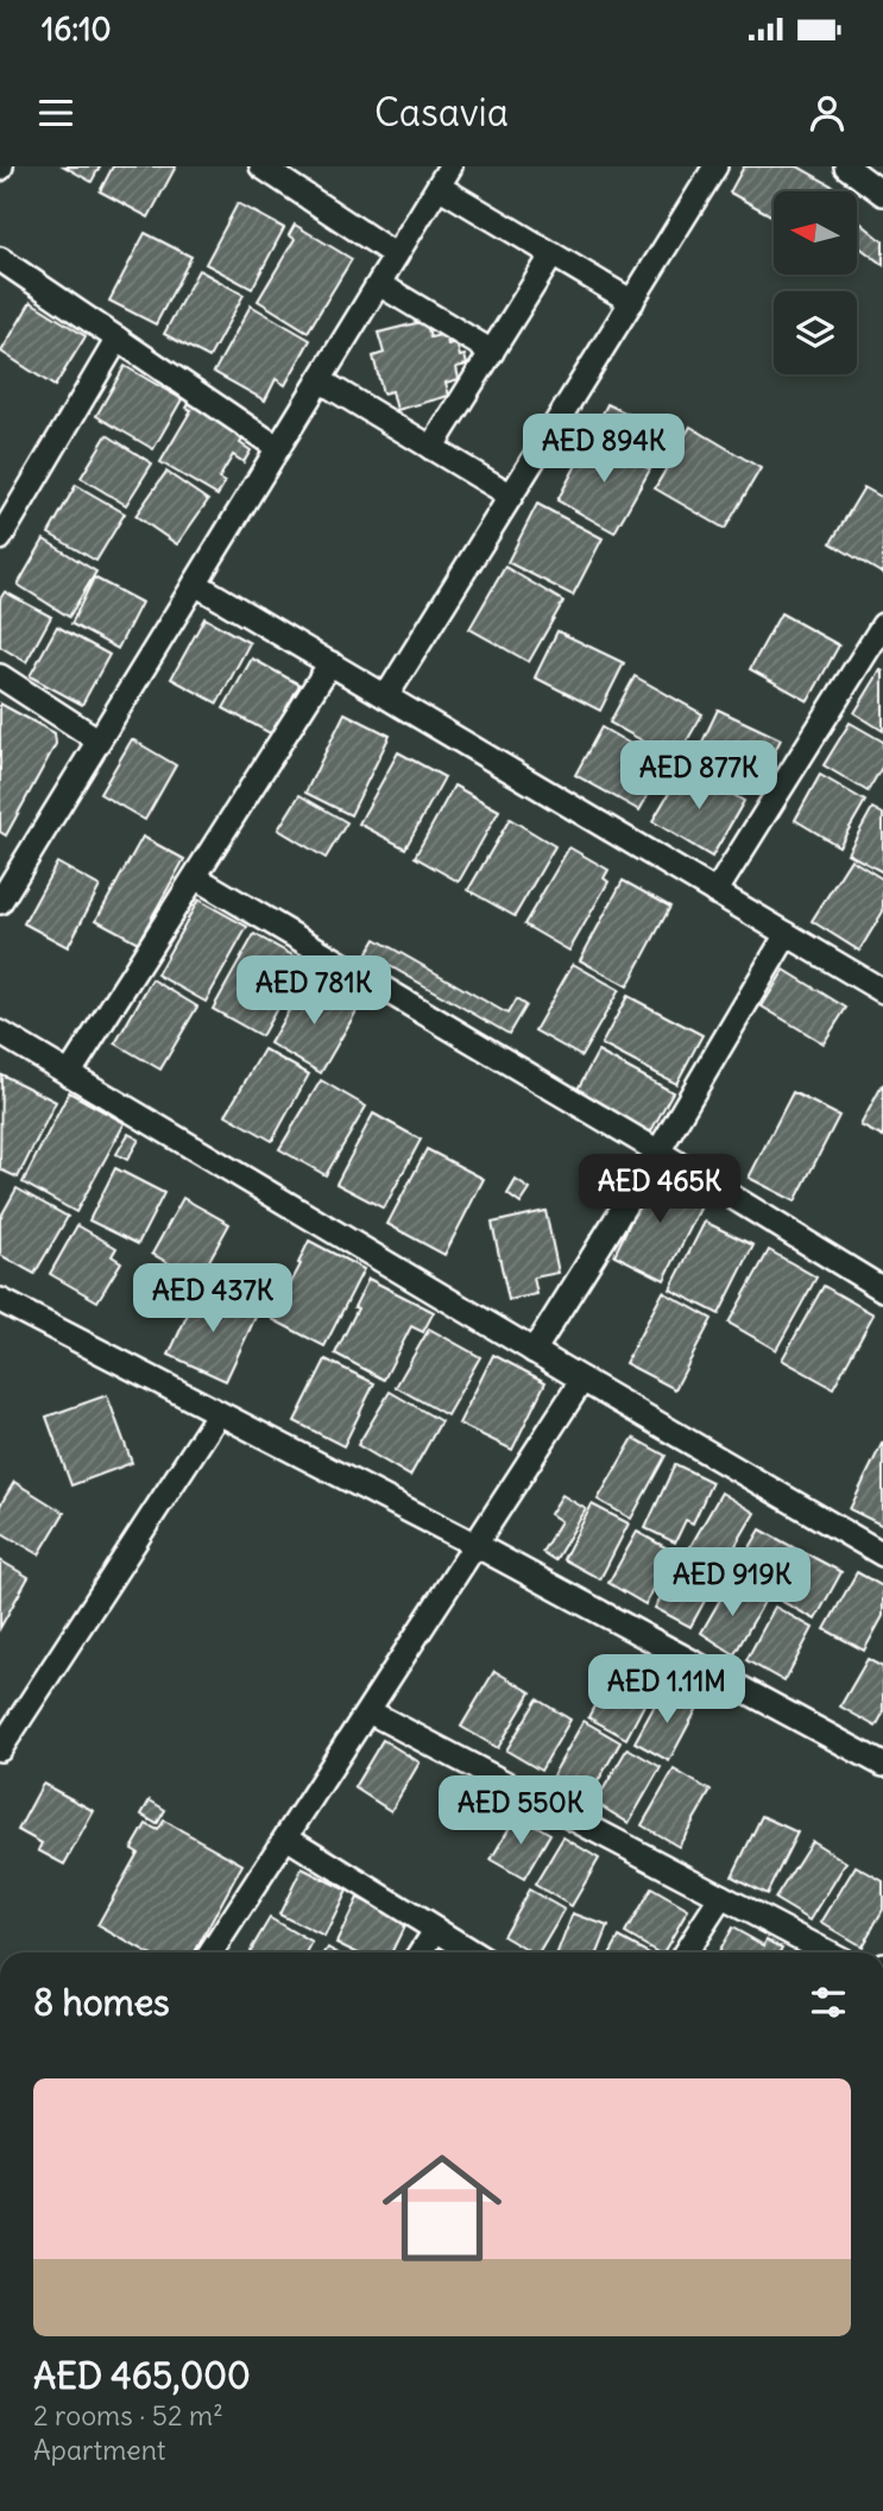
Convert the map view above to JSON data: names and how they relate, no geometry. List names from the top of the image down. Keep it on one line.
{"north":"left","page":{"status":"16:10","header":"Casavia","price":["AED 894K","AED 877K","AED 781K","AED 465K","AED 437K","AED 919K","AED 1.11M","AED 550K"],"heading":"8 homes","list":[{"name":"AED 465,000","note":"2 rooms · 52 m² · Apartment"}]}}
